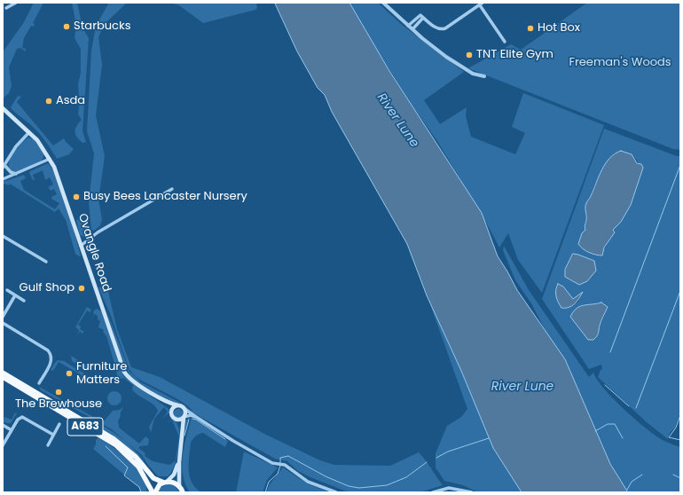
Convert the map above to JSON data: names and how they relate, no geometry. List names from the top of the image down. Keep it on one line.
{"streets":{"highway":["A683"],"main road":["Ovangle Road"]},"water":["River Lune"],"parks":["Freeman's Woods"],"places":["Starbucks","Hot Box","TNT Elite Gym","Asda","Busy Bees Lancaster Nursery","Gulf Shop","Furniture Matters","The Brewhouse"]}
